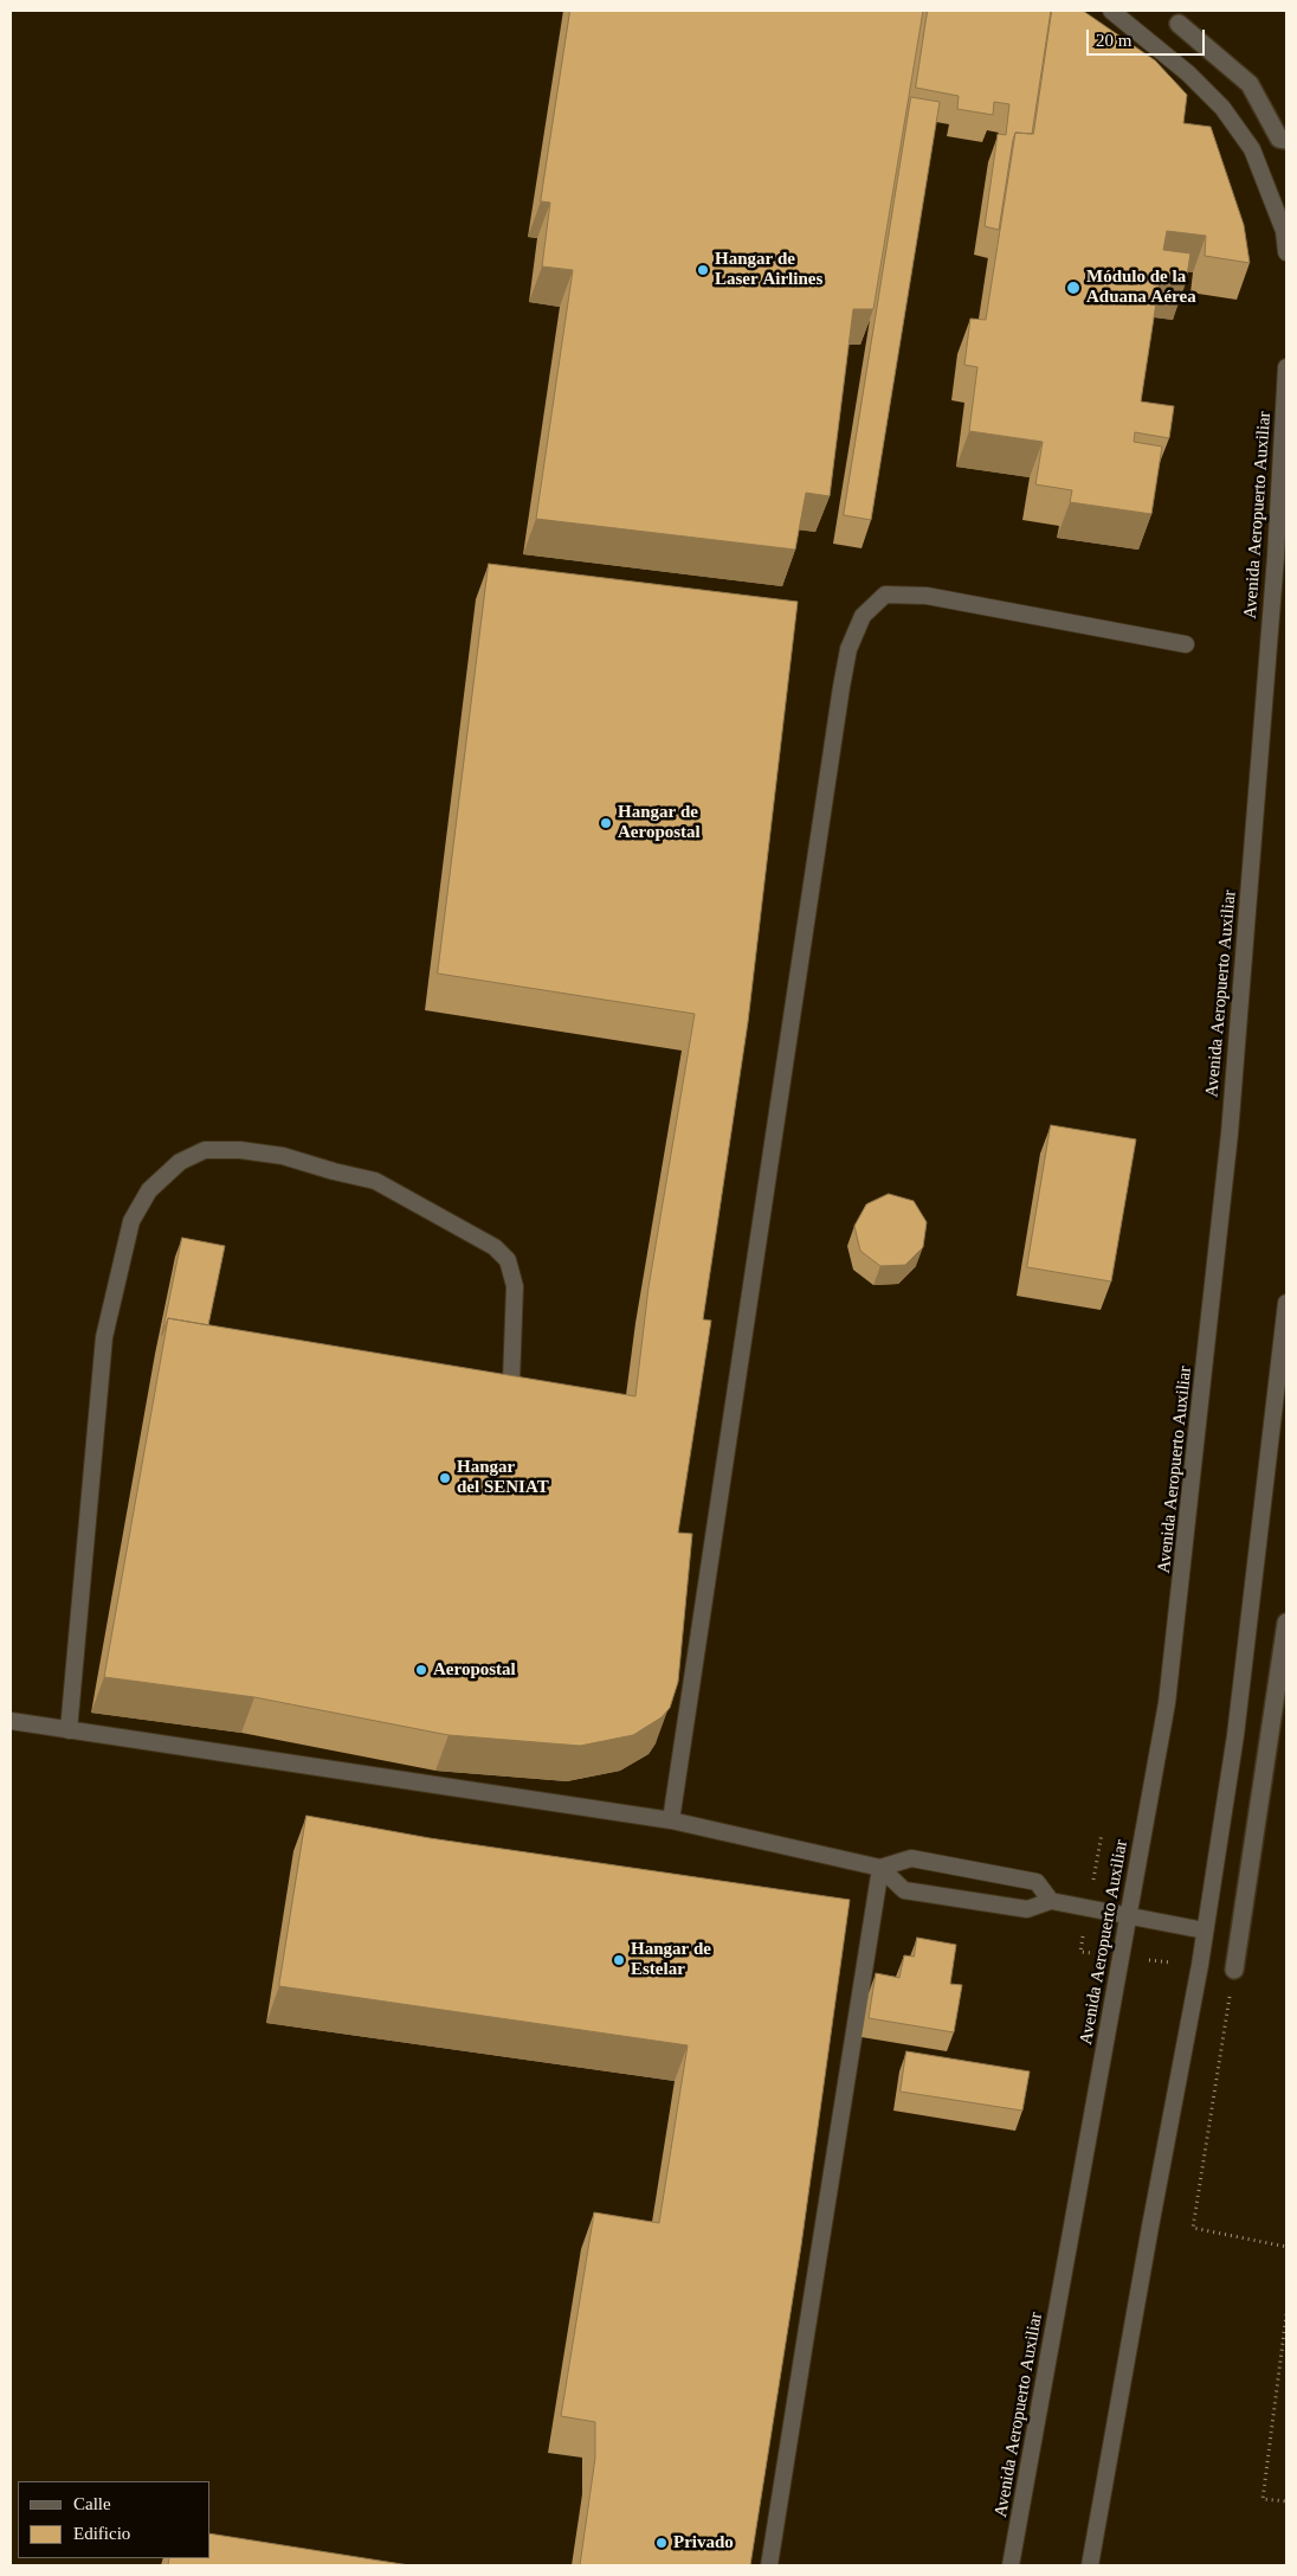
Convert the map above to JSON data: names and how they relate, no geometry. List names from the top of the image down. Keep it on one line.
{"streets":{"lane":["Avenida Aeropuerto Auxiliar"]},"places":["Hangar de Laser Airlines","Módulo de la Aduana Aérea","Hangar de Aeropostal","Hangar del SENIAT","Aeropostal","Hangar de Estelar","Privado"],"legend":["Calle","Edificio"],"scale_bar":"20 m"}
